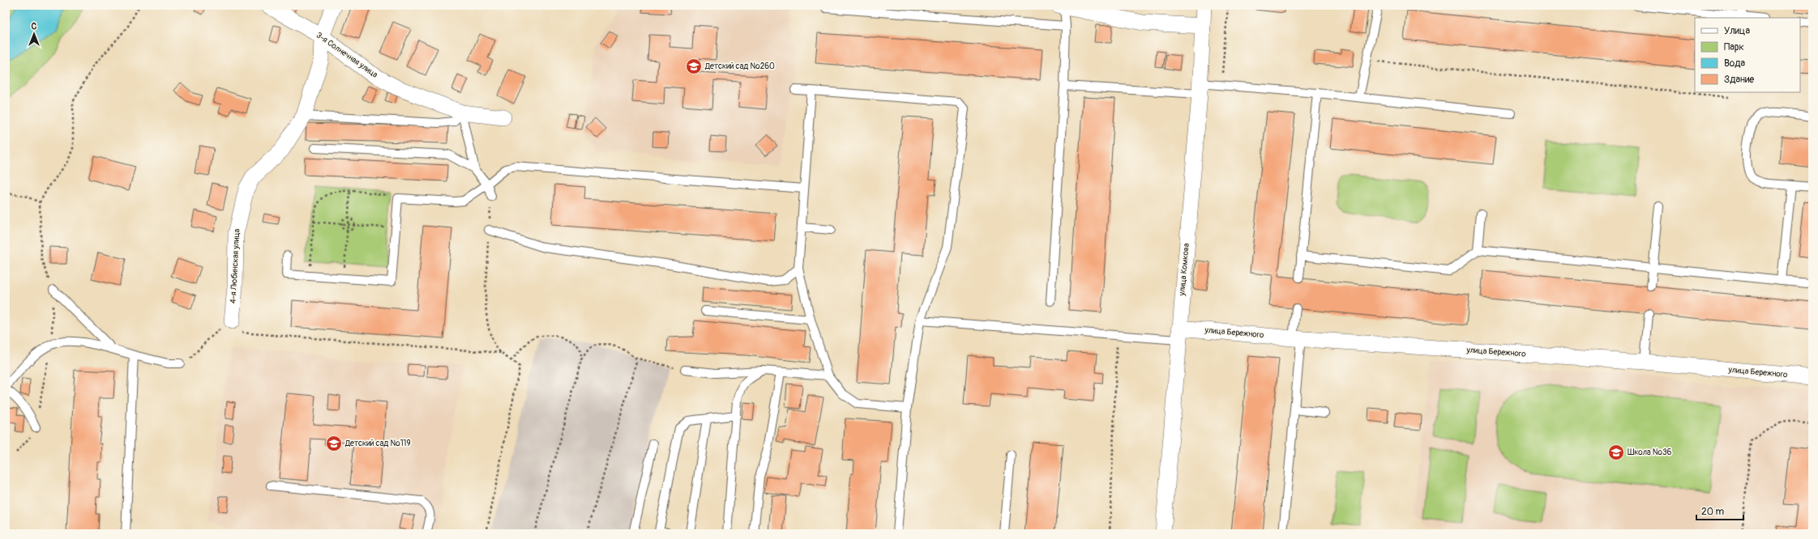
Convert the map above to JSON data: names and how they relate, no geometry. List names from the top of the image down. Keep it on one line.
{"streets":{"street":["3-я Солнечная улица","4-я Любинская улица","улица Комкова","улица Бережного"]},"crossings":[["3-я Солнечная улица","4-я Любинская улица"],["улица Комкова","улица Бережного"]],"places":{"school or university":["Детский сад №260","Детский сад №119","Школа №36"]},"legend":["Улица","Парк","Вода","Здание"],"scale_bar":"20 m","north":"top"}
